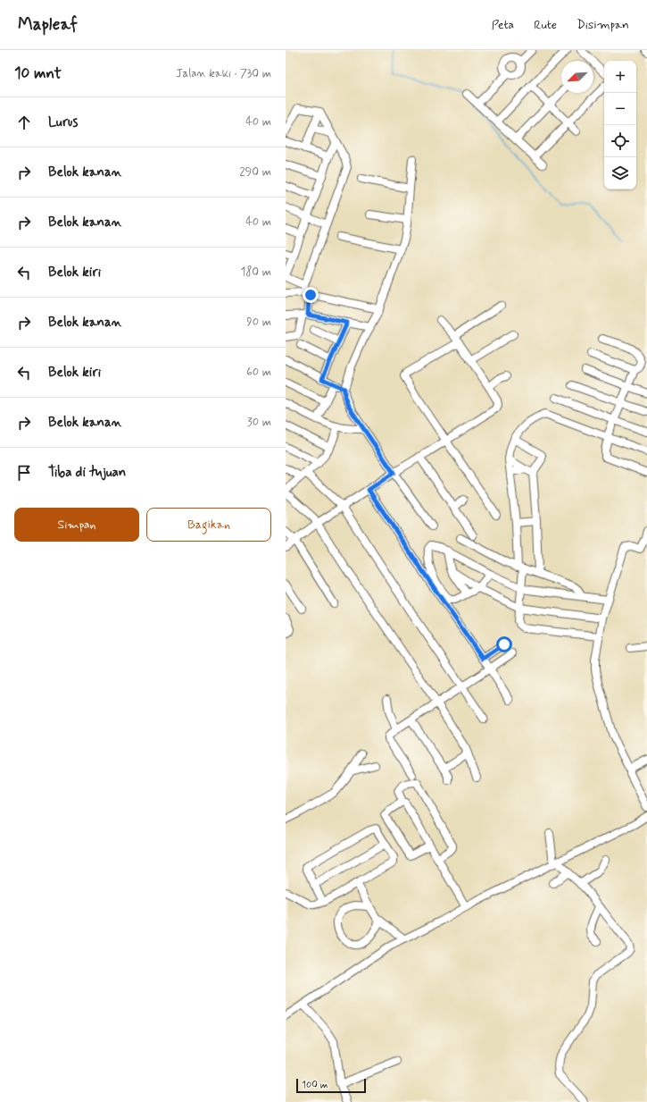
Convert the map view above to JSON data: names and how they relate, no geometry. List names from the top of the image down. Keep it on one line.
{"scale_bar":"100 m","north":"bottom left","page":{"header":"Mapleaf","nav":["Peta","Rute","Disimpan"],"heading":["10 mnt","Jalan kaki · 730 m"],"map_buttons":["+","−"],"list":[["Lurus","40 m"],["Belok kanan","290 m"],["Belok kanan","40 m"],["Belok kiri","180 m"],["Belok kanan","90 m"],["Belok kiri","60 m"],["Belok kanan","30 m"],"Tiba di tujuan"],"buttons":["Simpan","Bagikan"],"scale":"100 m"}}
